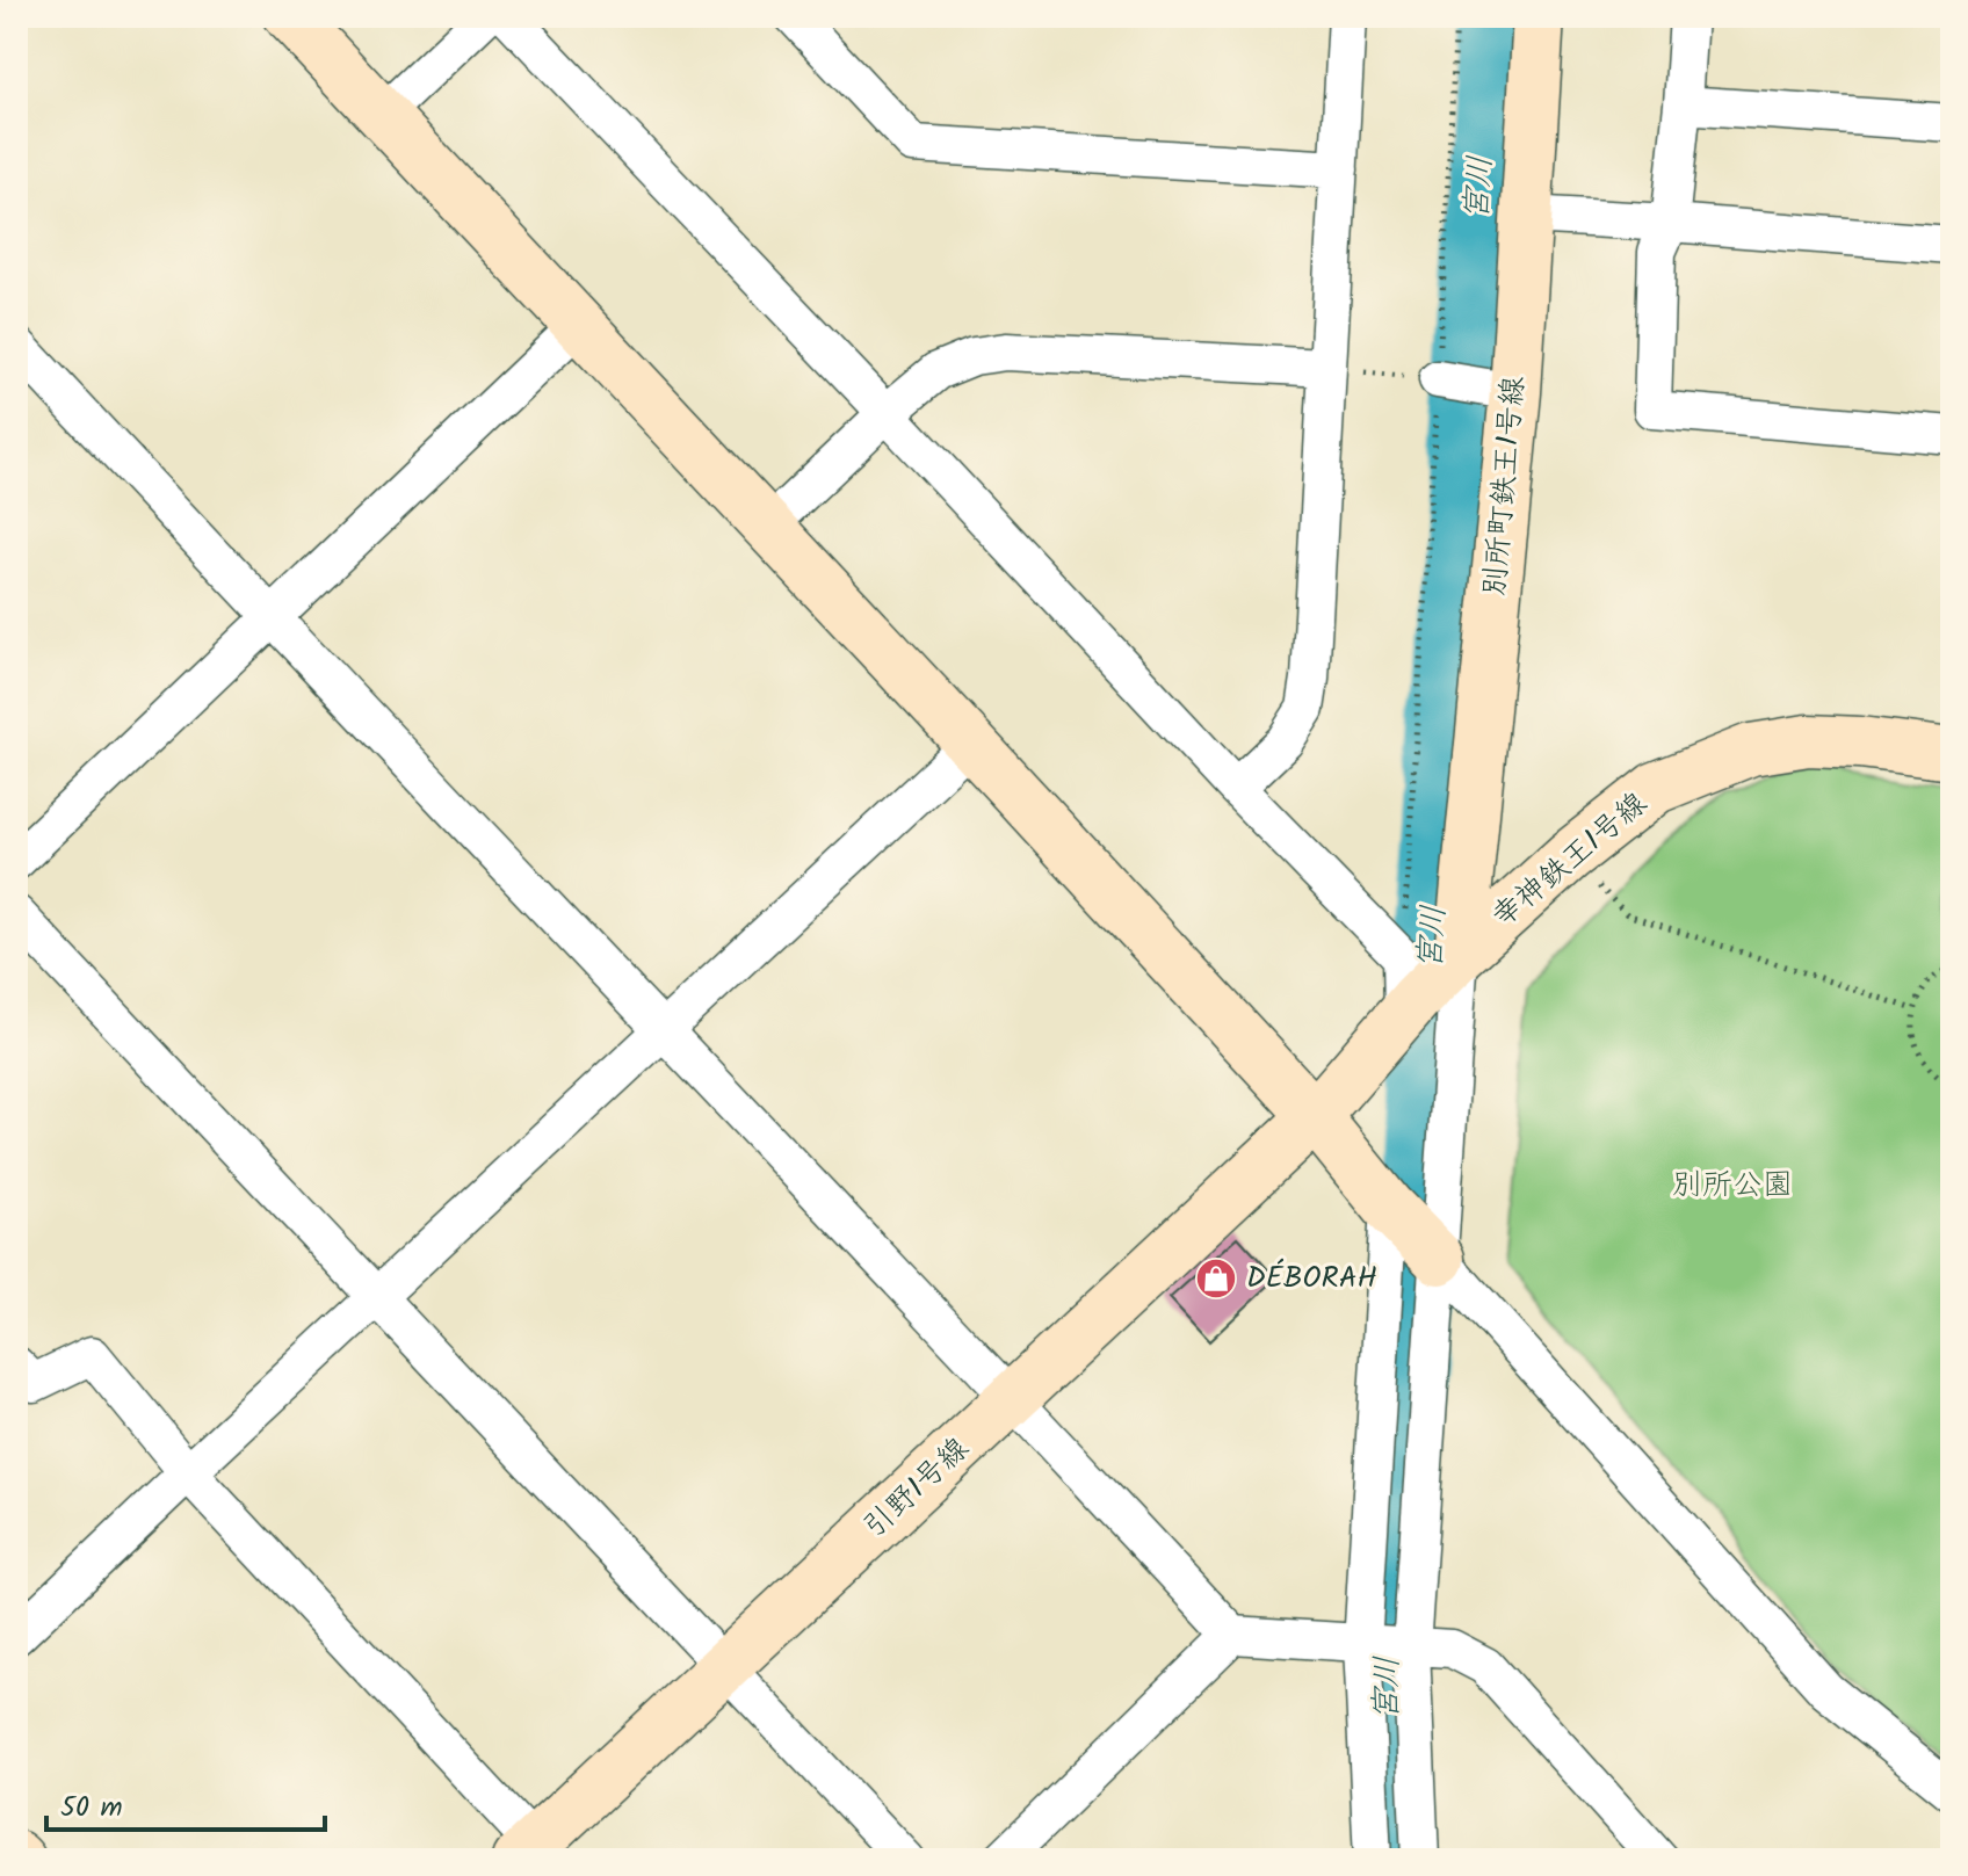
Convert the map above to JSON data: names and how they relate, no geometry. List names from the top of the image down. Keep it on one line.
{"streets":{"street":["別所町鉄王1号線","幸神鉄王1号線","引野1号線"]},"crossings":[["別所町鉄王1号線","幸神鉄王1号線"],["幸神鉄王1号線","引野1号線"]],"water":["宮川"],"parks":["別所公園"],"places":{"shop":["DÉBORAH"]},"scale_bar":"50 m"}
